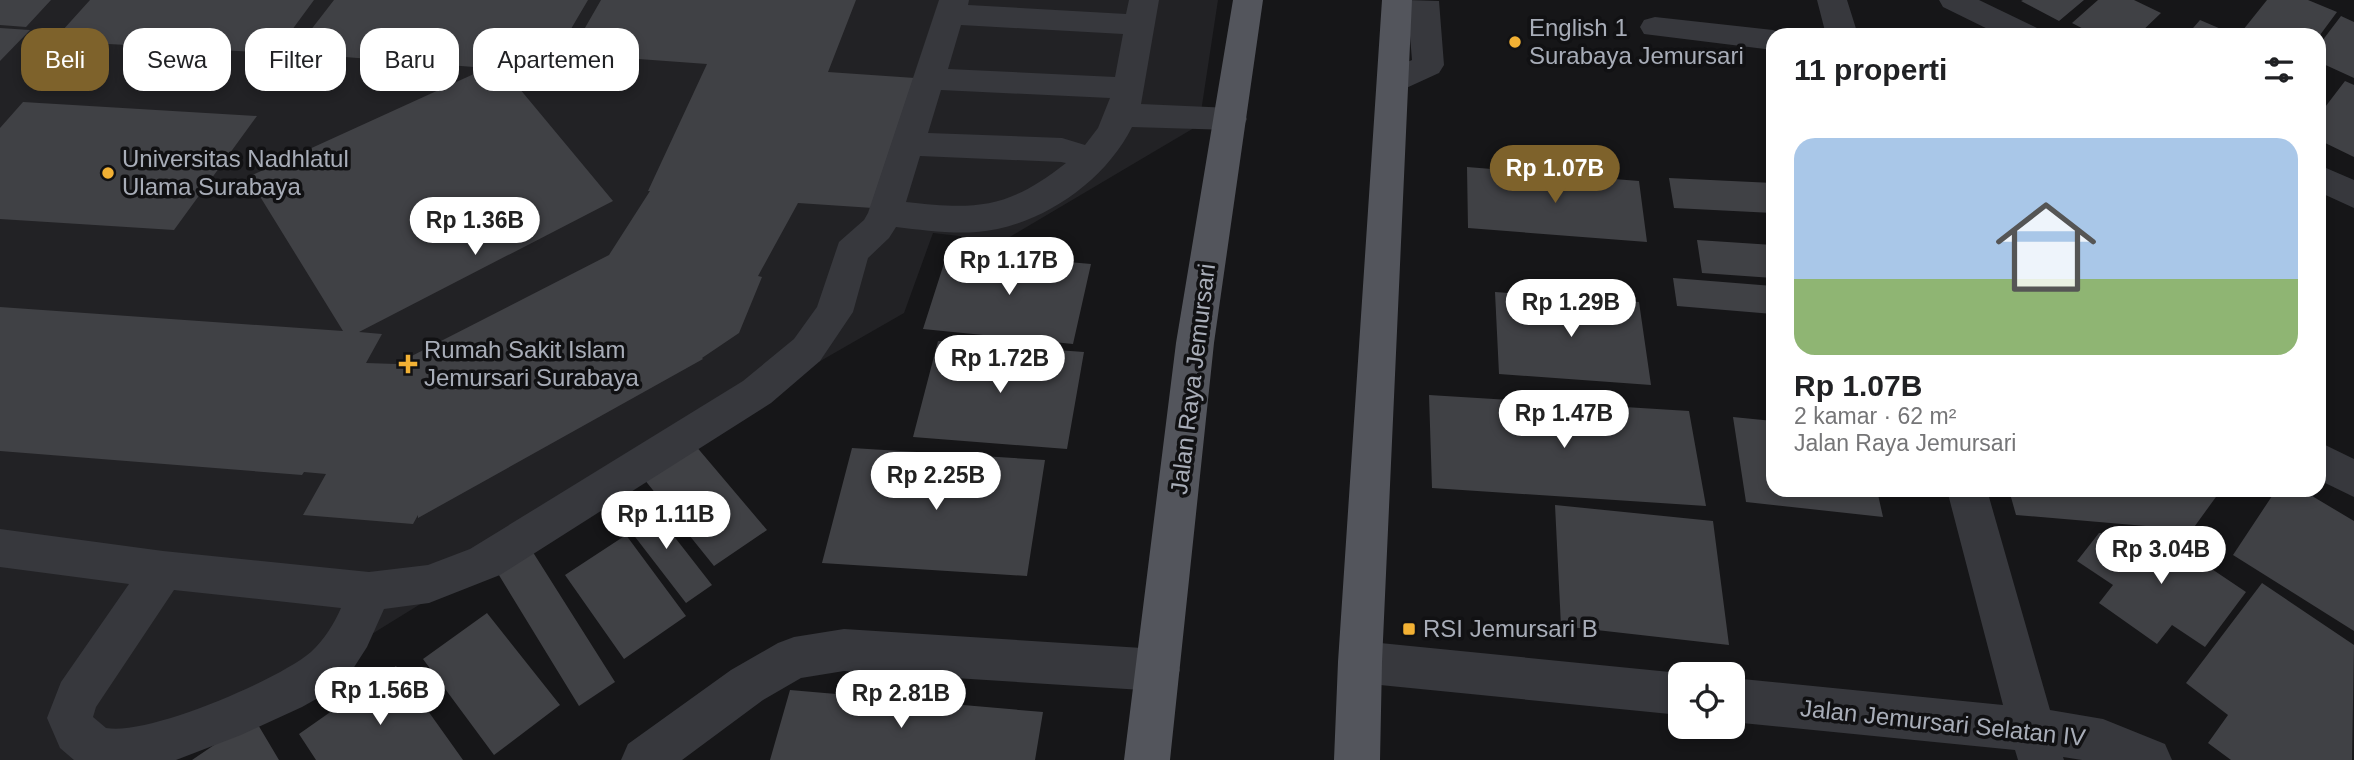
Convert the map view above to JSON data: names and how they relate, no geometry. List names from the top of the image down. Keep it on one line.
{"streets":{"main road":["Jalan Raya Jemursari"],"street":["Jalan Jemursari Selatan IV"]},"places":{"other":["English 1 Surabaya Jemursari","Universitas Nadhlatul Ulama Surabaya"],"health":["Rumah Sakit Islam Jemursari Surabaya"],"transit":["RSI Jemursari B"]},"page":{"chip":["Beli","Sewa","Filter","Baru","Apartemen"],"heading":"11 properti","list":[{"name":"Rp 1.07B","note":"2 kamar · 62 m² · Jalan Raya Jemursari"}],"price":["Rp 1.07B","Rp 1.36B","Rp 1.17B","Rp 1.29B","Rp 1.72B","Rp 1.47B","Rp 2.25B","Rp 1.11B","Rp 3.04B","Rp 1.56B","Rp 2.81B"]}}
